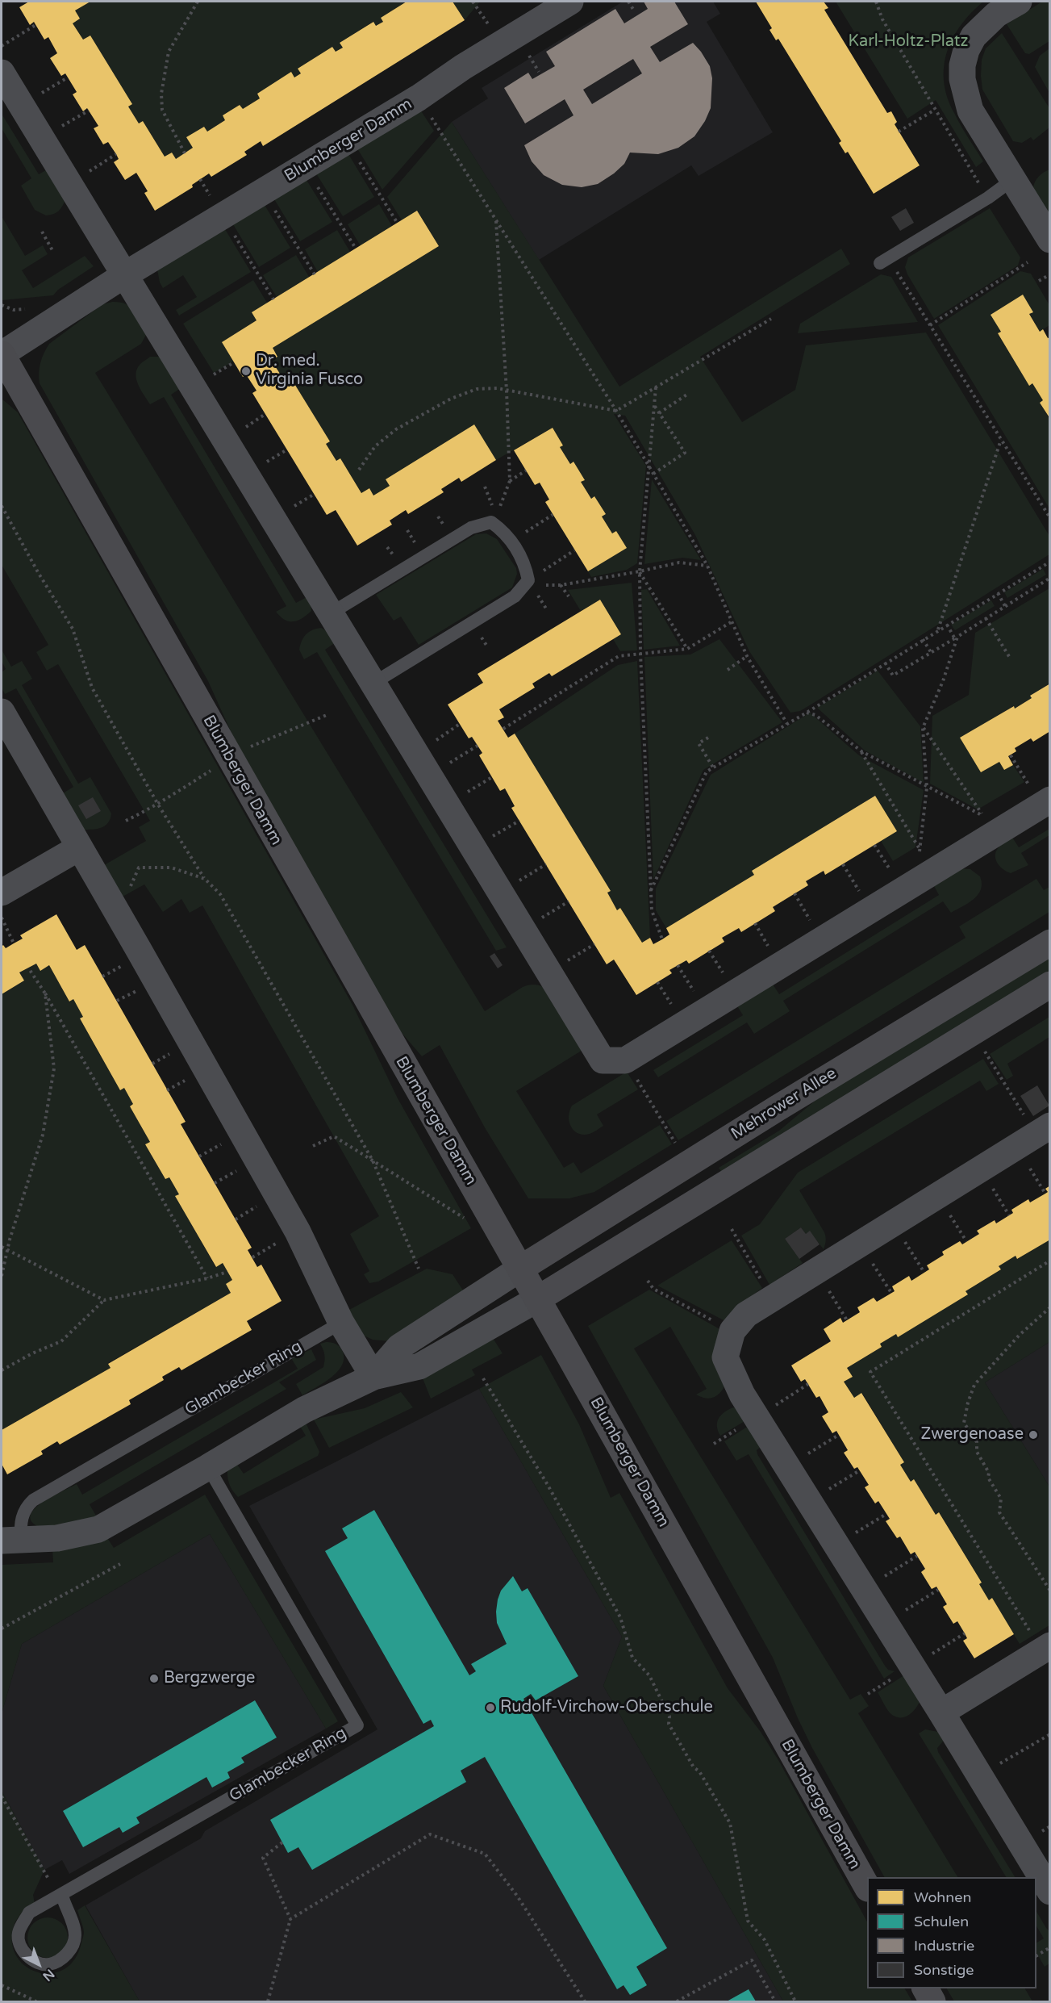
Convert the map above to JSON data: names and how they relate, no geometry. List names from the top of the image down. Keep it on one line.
{"streets":{"main road":["Blumberger Damm","Mehrower Allee"],"street":["Glambecker Ring"]},"crossings":[["Blumberger Damm","Mehrower Allee"],["Blumberger Damm","Glambecker Ring"],["Mehrower Allee","Glambecker Ring"]],"parks":["Karl-Holtz-Platz"],"places":["Dr. med. Virginia Fusco","Zwergenoase","Bergzwerge","Rudolf-Virchow-Oberschule"],"legend":["Wohnen","Schulen","Industrie","Sonstige"],"north":"bottom right"}
